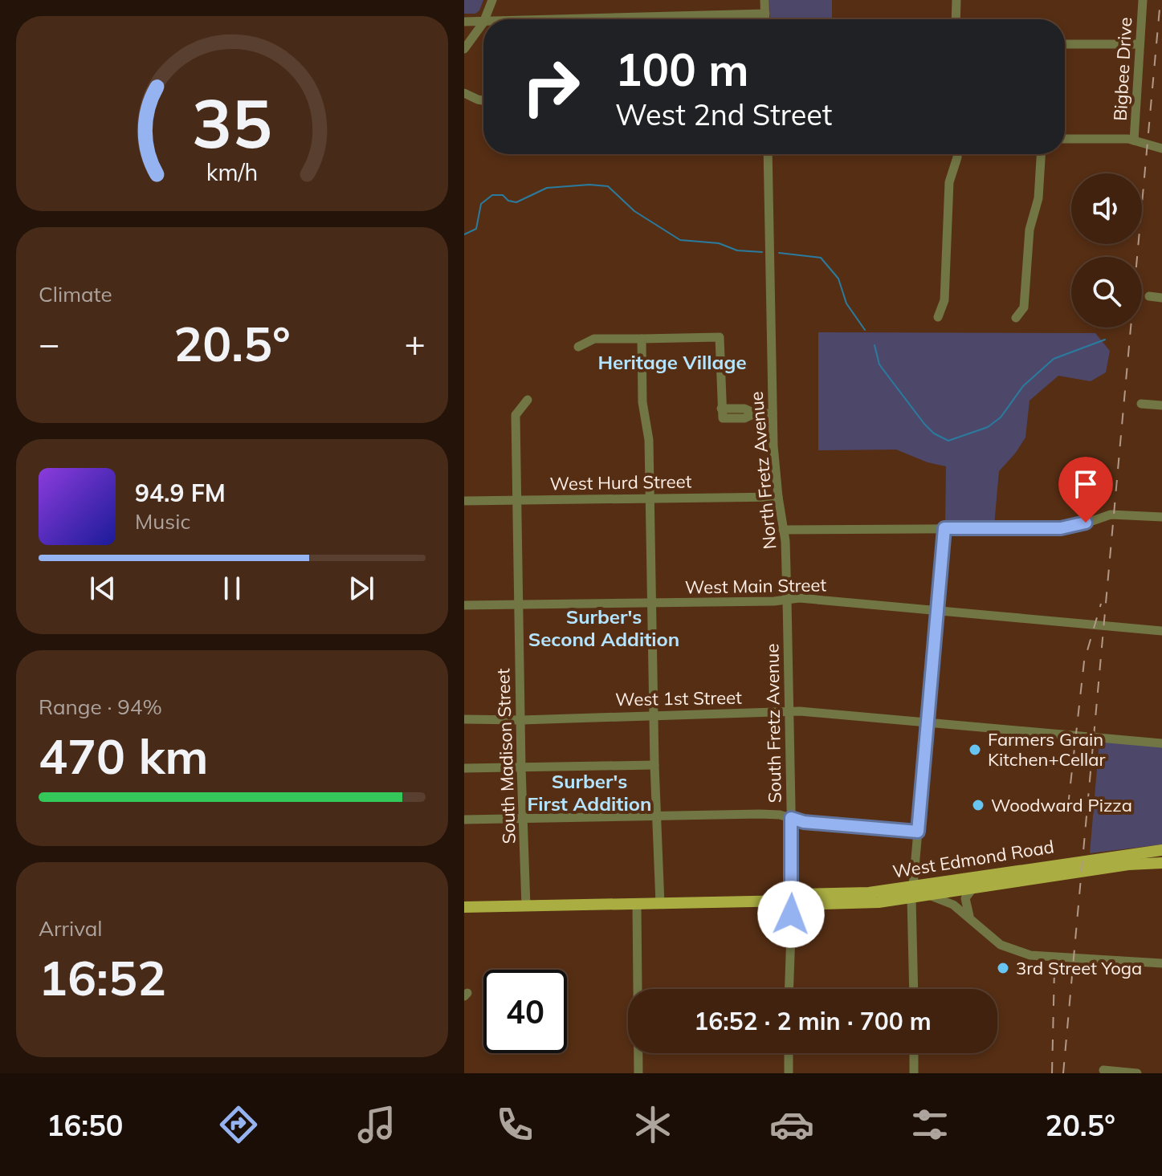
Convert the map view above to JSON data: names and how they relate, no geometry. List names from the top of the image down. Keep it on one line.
{"streets":{"main road":["West Edmond Road"],"street":["Bigbee Drive","North Fretz Avenue","West Hurd Street","West Main Street","West 1st Street","South Fretz Avenue","South Madison Street"]},"crossings":[["North Fretz Avenue","West Hurd Street"],["North Fretz Avenue","West Main Street"],["North Fretz Avenue","South Fretz Avenue"],["West Hurd Street","South Madison Street"],["West Main Street","South Fretz Avenue"],["West Main Street","South Madison Street"],["West 1st Street","South Fretz Avenue"],["West 1st Street","South Madison Street"],["South Fretz Avenue","West Edmond Road"],["South Madison Street","West Edmond Road"]],"districts":["Heritage Village","Surber's Second Addition","Surber's First Addition"],"places":["Farmers Grain Kitchen+Cellar","Woodward Pizza","3rd Street Yoga"],"page":{"turn":["100 m","West 2nd Street"],"tile":["Climate",["Range · 94%","470 km"],["Arrival","16:52"]],"heat":["−","20.5°","+"],"song":["94.9 FM","Music"],"limit":"40","trip":"16:52 · 2 min · 700 m","tabs":["16:50","20.5°"],"gauge":["35","km/h"]}}
